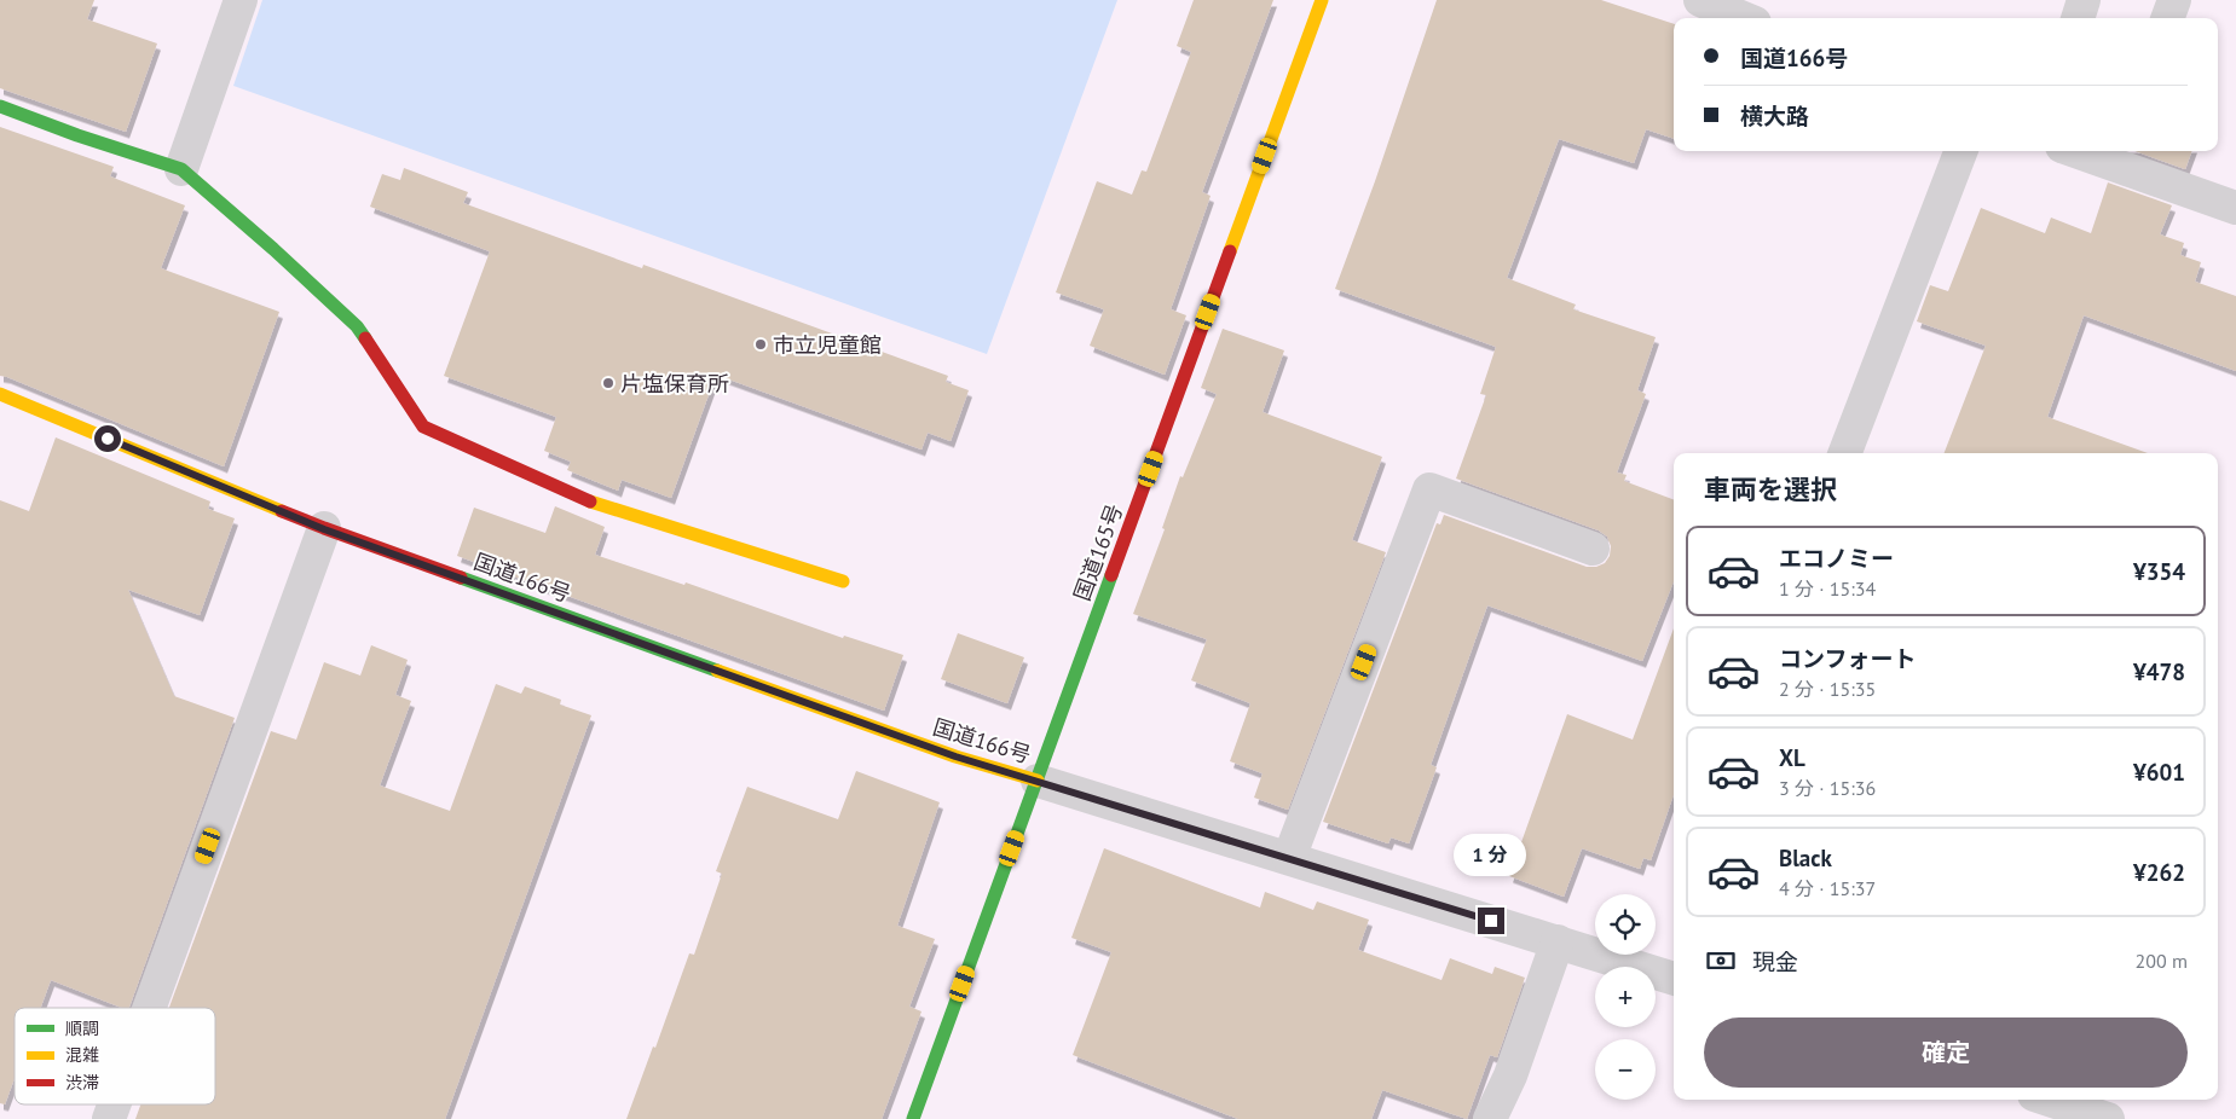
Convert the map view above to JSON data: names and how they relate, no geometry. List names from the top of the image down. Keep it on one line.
{"streets":{"main road":["国道165号","国道166号"]},"crossings":[["国道165号","国道166号"]],"places":["市立児童館","片塩保育所"],"legend":["順調","混雑","渋滞"],"page":{"banner":["国道166号","横大路"],"heading":"車両を選択","list":[{"name":"エコノミー","note":"1 分 · 15:34","value":"¥354"},{"name":"コンフォート","note":"2 分 · 15:35","value":"¥478"},{"name":"XL","note":"3 分 · 15:36","value":"¥601"},{"name":"Black","note":"4 分 · 15:37","value":"¥262"}],"bubble":"1 分","map_buttons":["+","−"],"pay":["現金","200 m"],"buttons":"確定"}}
